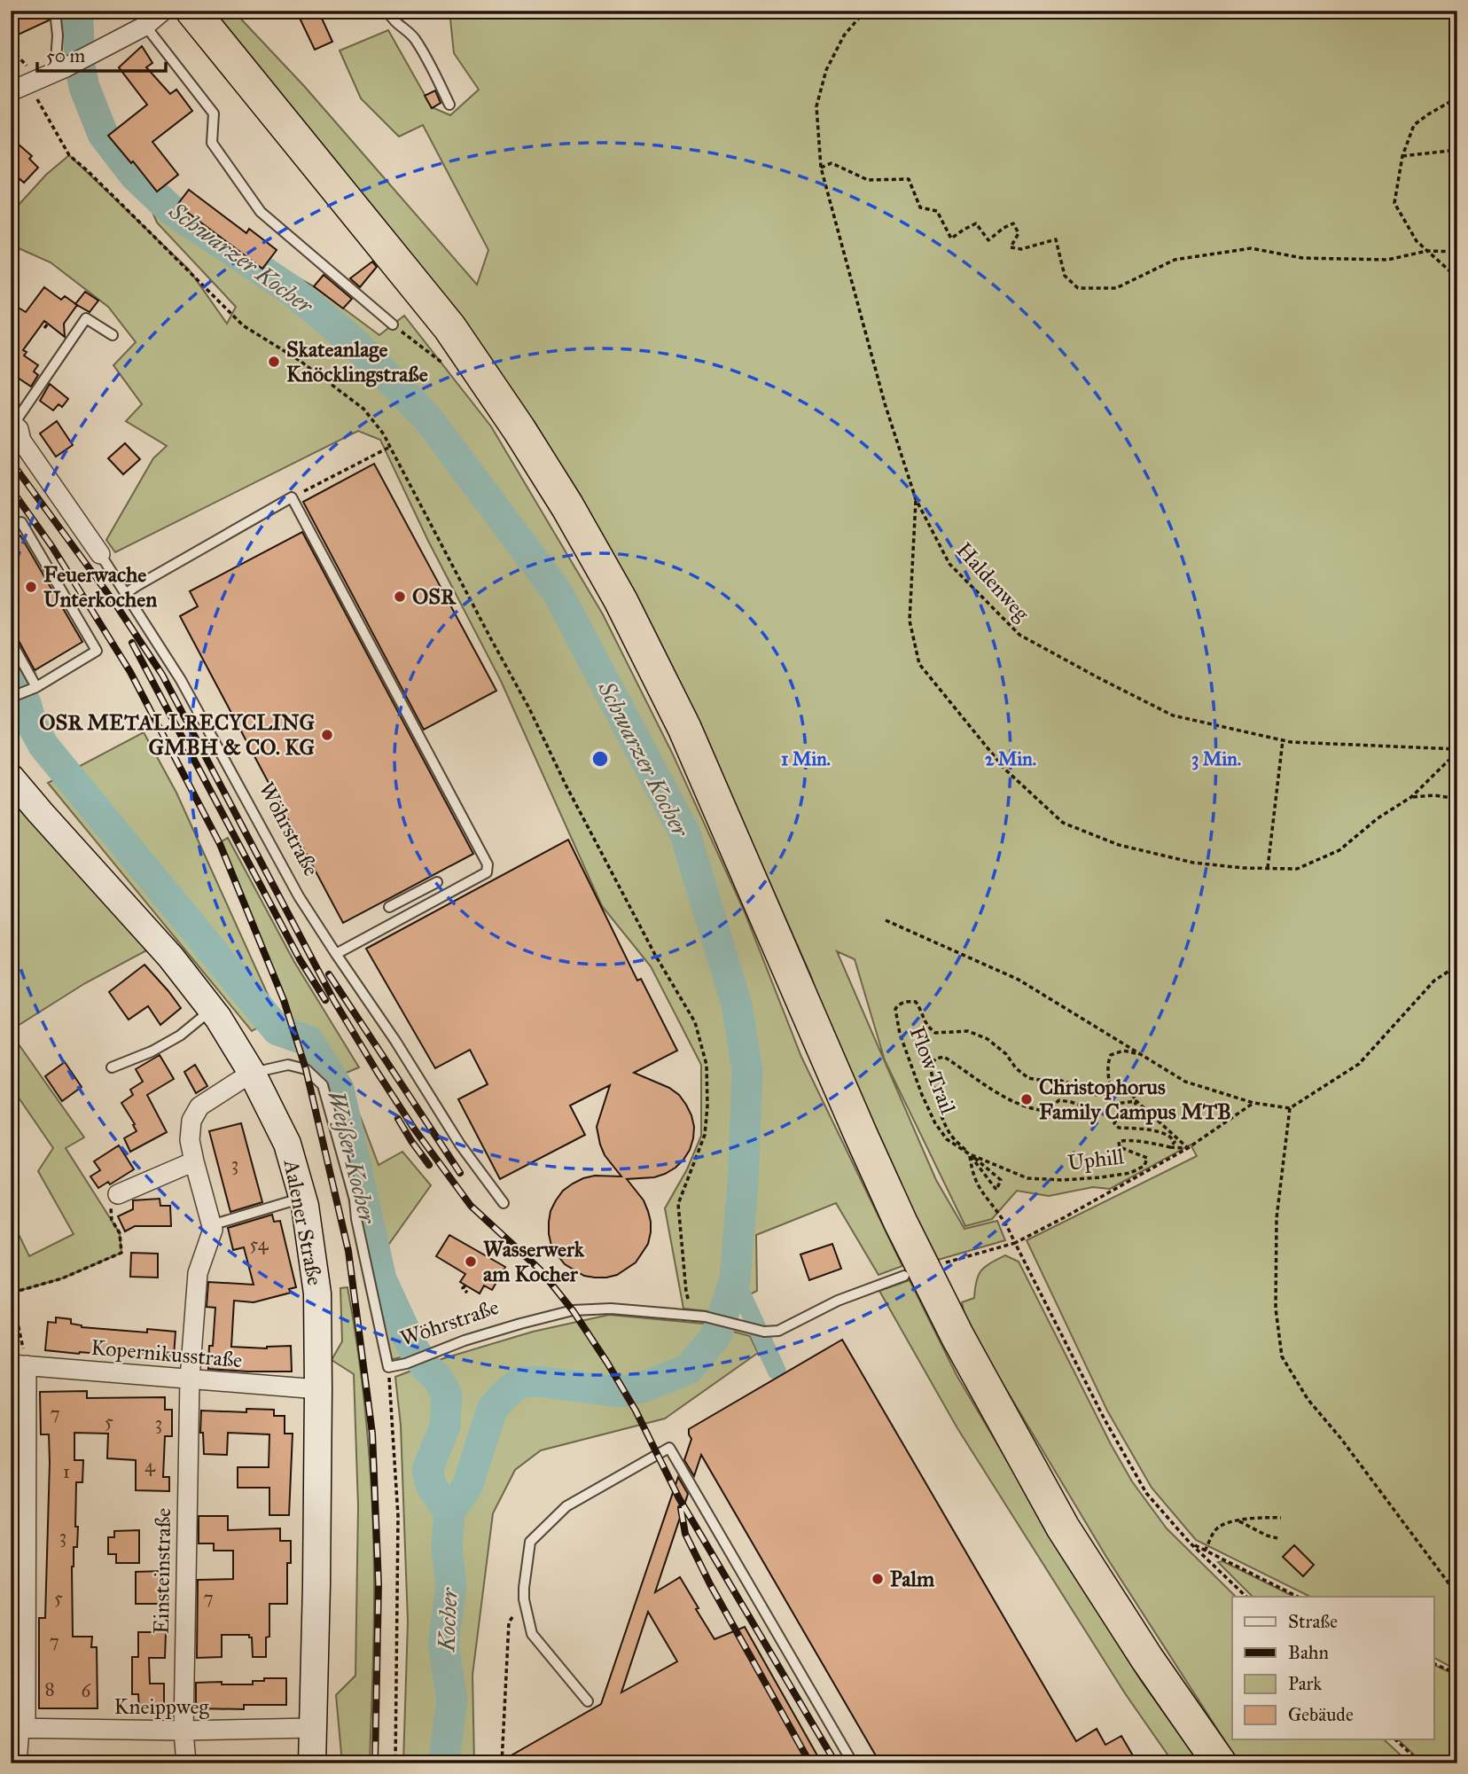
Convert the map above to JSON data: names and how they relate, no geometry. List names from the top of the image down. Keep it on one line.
{"streets":{"street":["Wöhrstraße","Aalener Straße","Kopernikusstraße","Einsteinstraße","Kneippweg"],"path":["Haldenweg","Flow Trail","Uphill"]},"crossings":[["Wöhrstraße","Aalener Straße"],["Flow Trail","Uphill"],["Aalener Straße","Kopernikusstraße"],["Aalener Straße","Kneippweg"],["Kopernikusstraße","Einsteinstraße"],["Einsteinstraße","Kneippweg"]],"water":["Schwarzer Kocher","Weißer Kocher","Kocher"],"places":["Skateanlage Knöcklingstraße","Feuerwache Unterkochen","OSR","OSR METALLRECYCLING GMBH & CO. KG","Christophorus Family Campus MTB","Wasserwerk am Kocher","Palm"],"house_numbers":["3","54","7","5","3","4","1","3","5","7","7","8","6"],"legend":["Straße","Bahn","Park","Gebäude"],"scale_bar":"50 m","rings":["1 Min.","2 Min.","3 Min."]}
